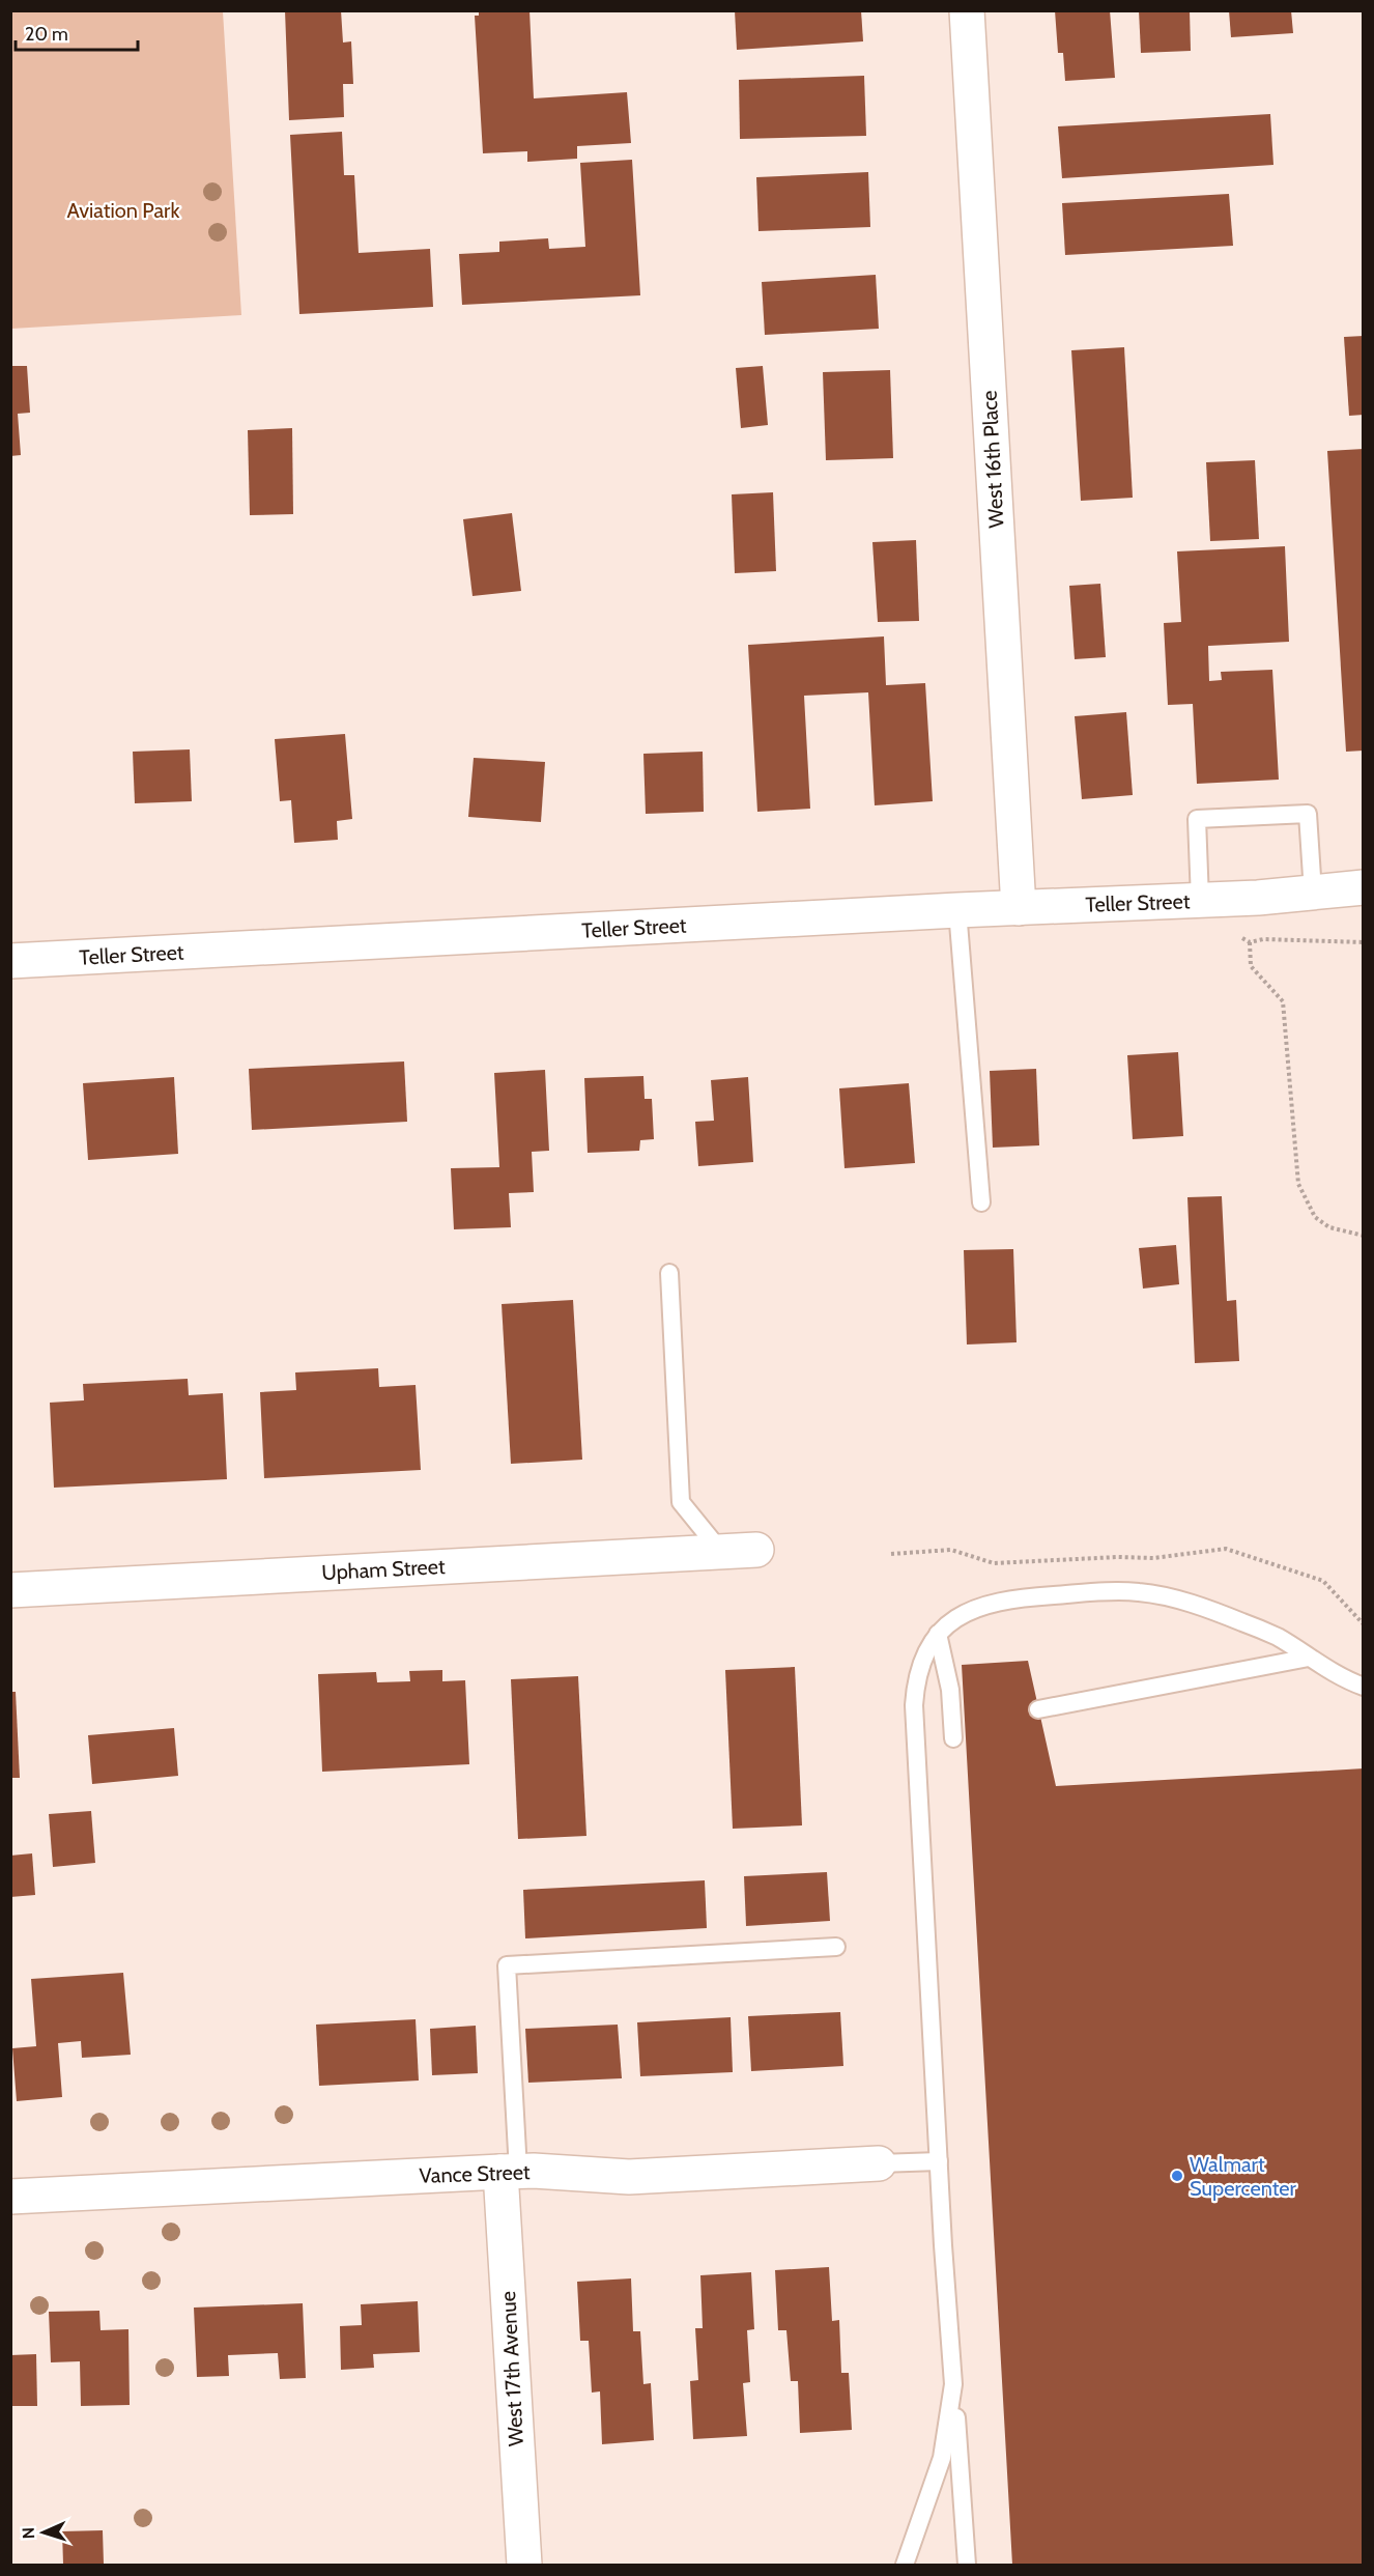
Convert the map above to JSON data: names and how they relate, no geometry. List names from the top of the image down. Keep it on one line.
{"streets":{"street":["West 16th Place","Teller Street","Upham Street","Vance Street","West 17th Avenue"]},"crossings":[["West 16th Place","Teller Street"],["Vance Street","West 17th Avenue"]],"parks":["Aviation Park"],"places":["Walmart Supercenter"],"scale_bar":"20 m","north":"left"}
